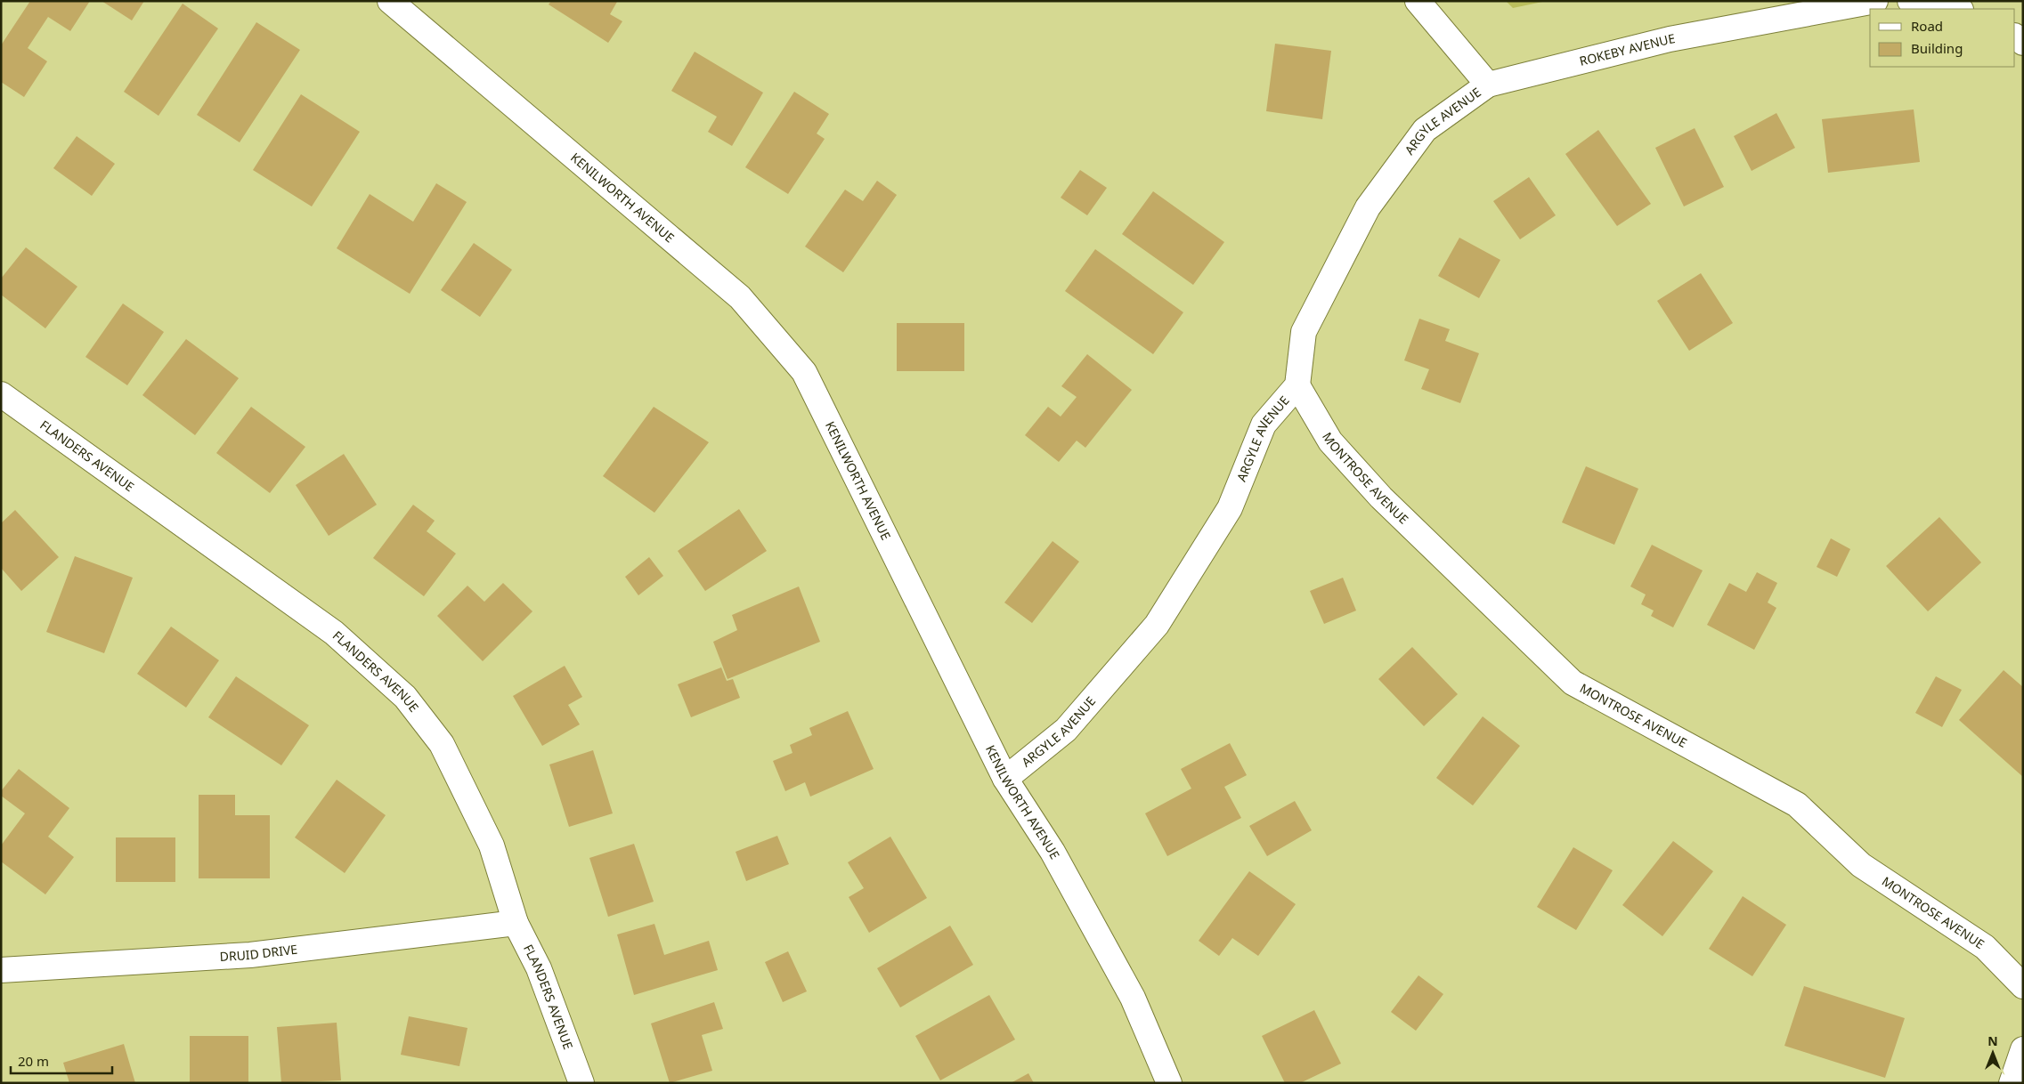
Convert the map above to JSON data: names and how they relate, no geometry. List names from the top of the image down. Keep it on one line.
{"streets":{"street":["ROKEBY AVENUE","ARGYLE AVENUE","KENILWORTH AVENUE","FLANDERS AVENUE","MONTROSE AVENUE","DRUID DRIVE"]},"crossings":[["ROKEBY AVENUE","ARGYLE AVENUE"],["ARGYLE AVENUE","KENILWORTH AVENUE"],["ARGYLE AVENUE","MONTROSE AVENUE"],["FLANDERS AVENUE","DRUID DRIVE"]],"legend":["Road","Building"],"scale_bar":"20 m","north":"top"}
